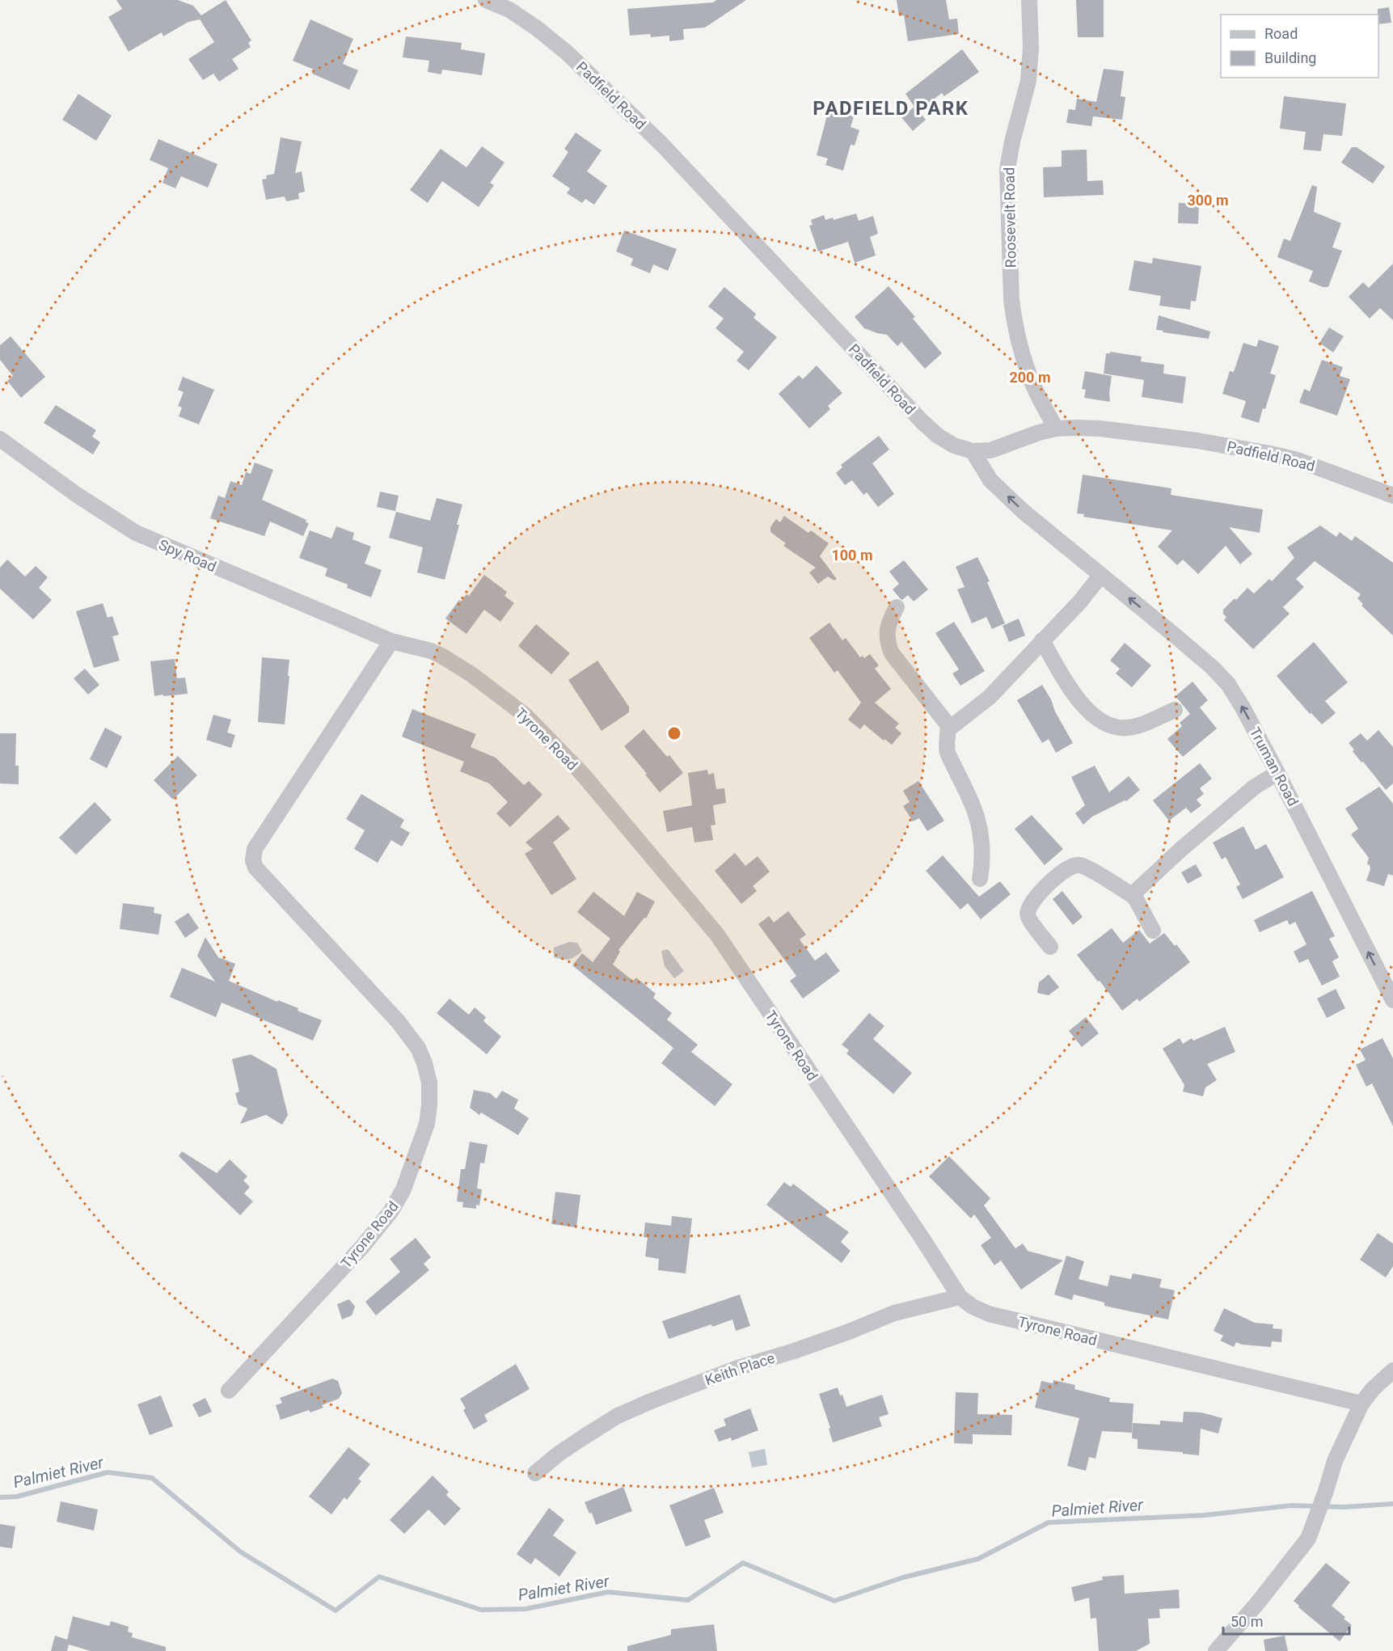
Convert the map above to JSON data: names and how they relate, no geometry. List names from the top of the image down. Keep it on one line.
{"streets":{"street":["Padfield Road","Roosevelt Road","Spy Road","Tyrone Road","Truman Road","Keith Place"]},"crossings":[["Padfield Road","Roosevelt Road"],["Padfield Road","Truman Road"],["Spy Road","Tyrone Road"],["Tyrone Road","Keith Place"]],"one_way":["Truman Road"],"districts":["PADFIELD PARK"],"water":["Palmiet River"],"legend":["Road","Building"],"scale_bar":"50 m","rings":["300 m","200 m","100 m"]}
